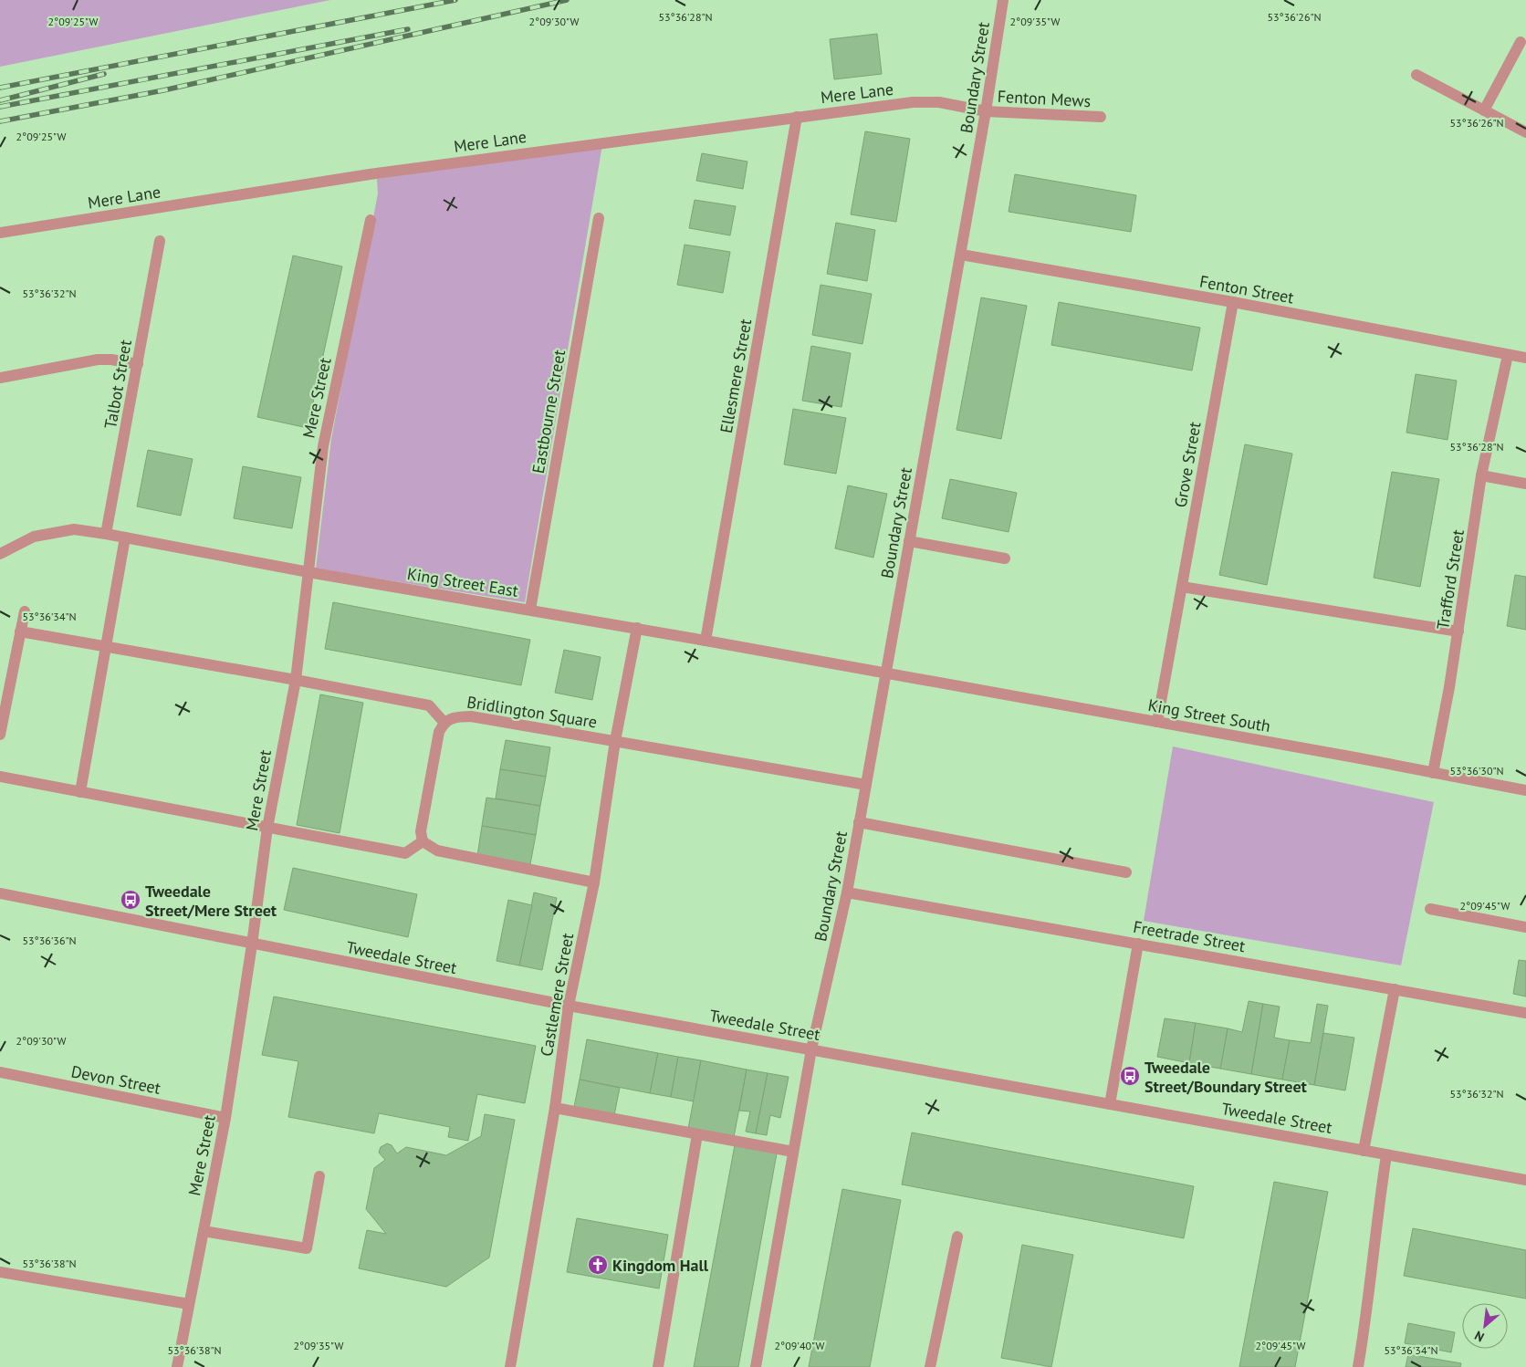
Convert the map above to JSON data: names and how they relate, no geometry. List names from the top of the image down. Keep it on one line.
{"streets":{"street":["Boundary Street","Mere Lane","Fenton Mews","Fenton Street","Ellesmere Street","Talbot Street","Mere Street","Eastbourne Street","Grove Street","Trafford Street","King Street East","Bridlington Square","King Street South","Freetrade Street","Tweedale Street","Castlemere Street","Devon Street"]},"crossings":[["Boundary Street","Mere Lane"],["Boundary Street","Fenton Mews"],["Boundary Street","Fenton Street"],["Boundary Street","King Street East"],["Boundary Street","Bridlington Square"],["Boundary Street","King Street South"],["Boundary Street","Freetrade Street"],["Boundary Street","Tweedale Street"],["Mere Lane","Fenton Mews"],["Mere Lane","Ellesmere Street"],["Fenton Street","Grove Street"],["Fenton Street","Trafford Street"],["Ellesmere Street","King Street East"],["Talbot Street","King Street East"],["Mere Street","King Street East"],["Mere Street","Tweedale Street"],["Mere Street","Devon Street"],["Eastbourne Street","King Street East"],["Grove Street","King Street South"],["Trafford Street","King Street South"],["King Street East","King Street South"],["King Street East","Castlemere Street"],["Bridlington Square","Castlemere Street"],["Tweedale Street","Castlemere Street"]],"places":{"bus stop":["Tweedale Street/Mere Street","Tweedale Street/Boundary Street"],"church":["Kingdom Hall"]},"north":"bottom left","coordinates":["53°36'28\"N","53°36'26\"N","2°09'25\"W","2°09'30\"W","2°09'35\"W","53°36'32\"N","53°36'34\"N","53°36'30\"N","2°09'45\"W","53°36'36\"N","53°36'38\"N","2°09'40\"W"]}
